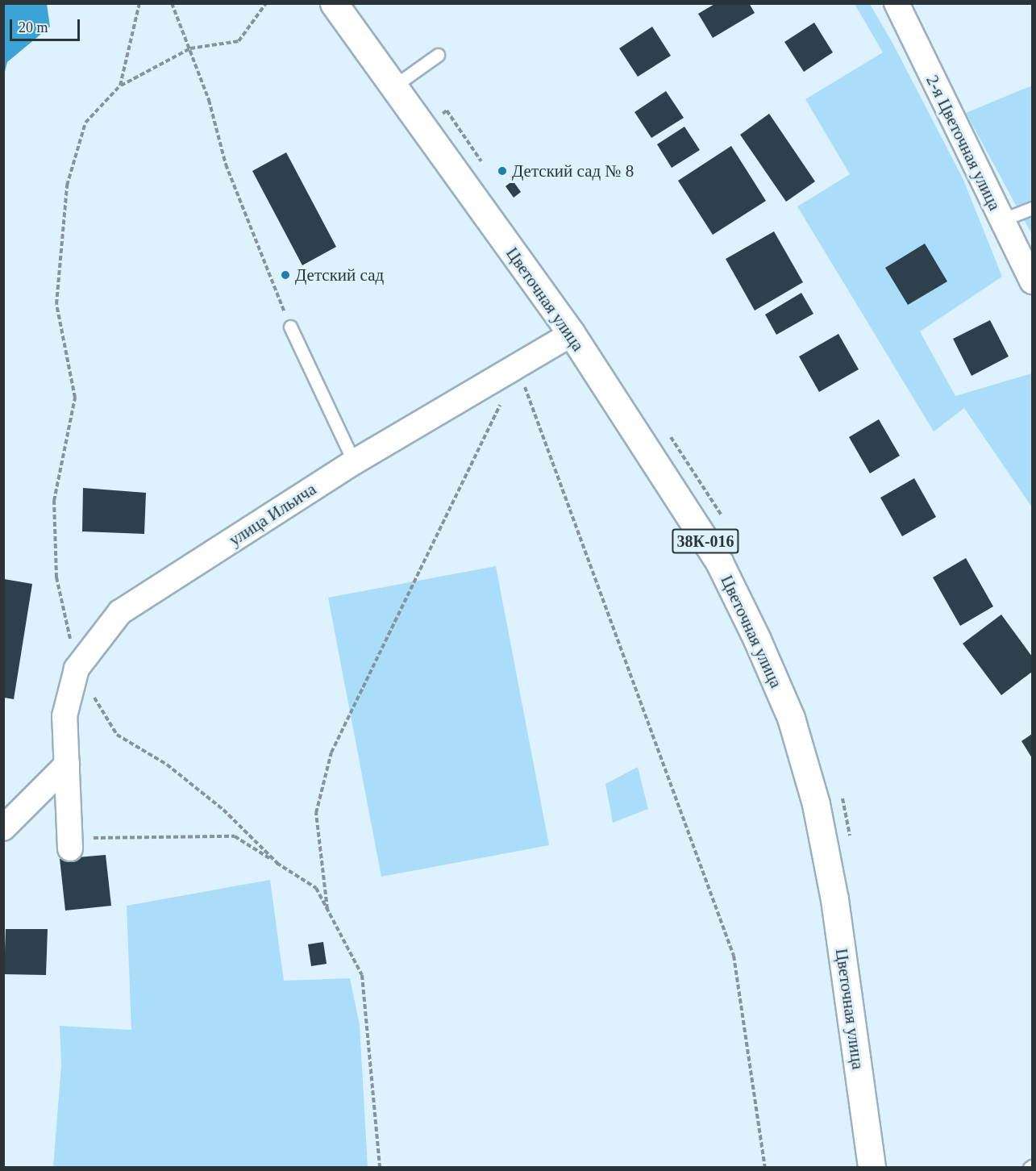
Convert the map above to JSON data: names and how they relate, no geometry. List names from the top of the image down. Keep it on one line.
{"streets":{"main road":["Цветочная улица","38К-016"],"street":["2-я Цветочная улица","улица Ильича"]},"crossings":[["Цветочная улица","улица Ильича"]],"places":["Детский сад № 8","Детский сад"],"scale_bar":"20 m"}
